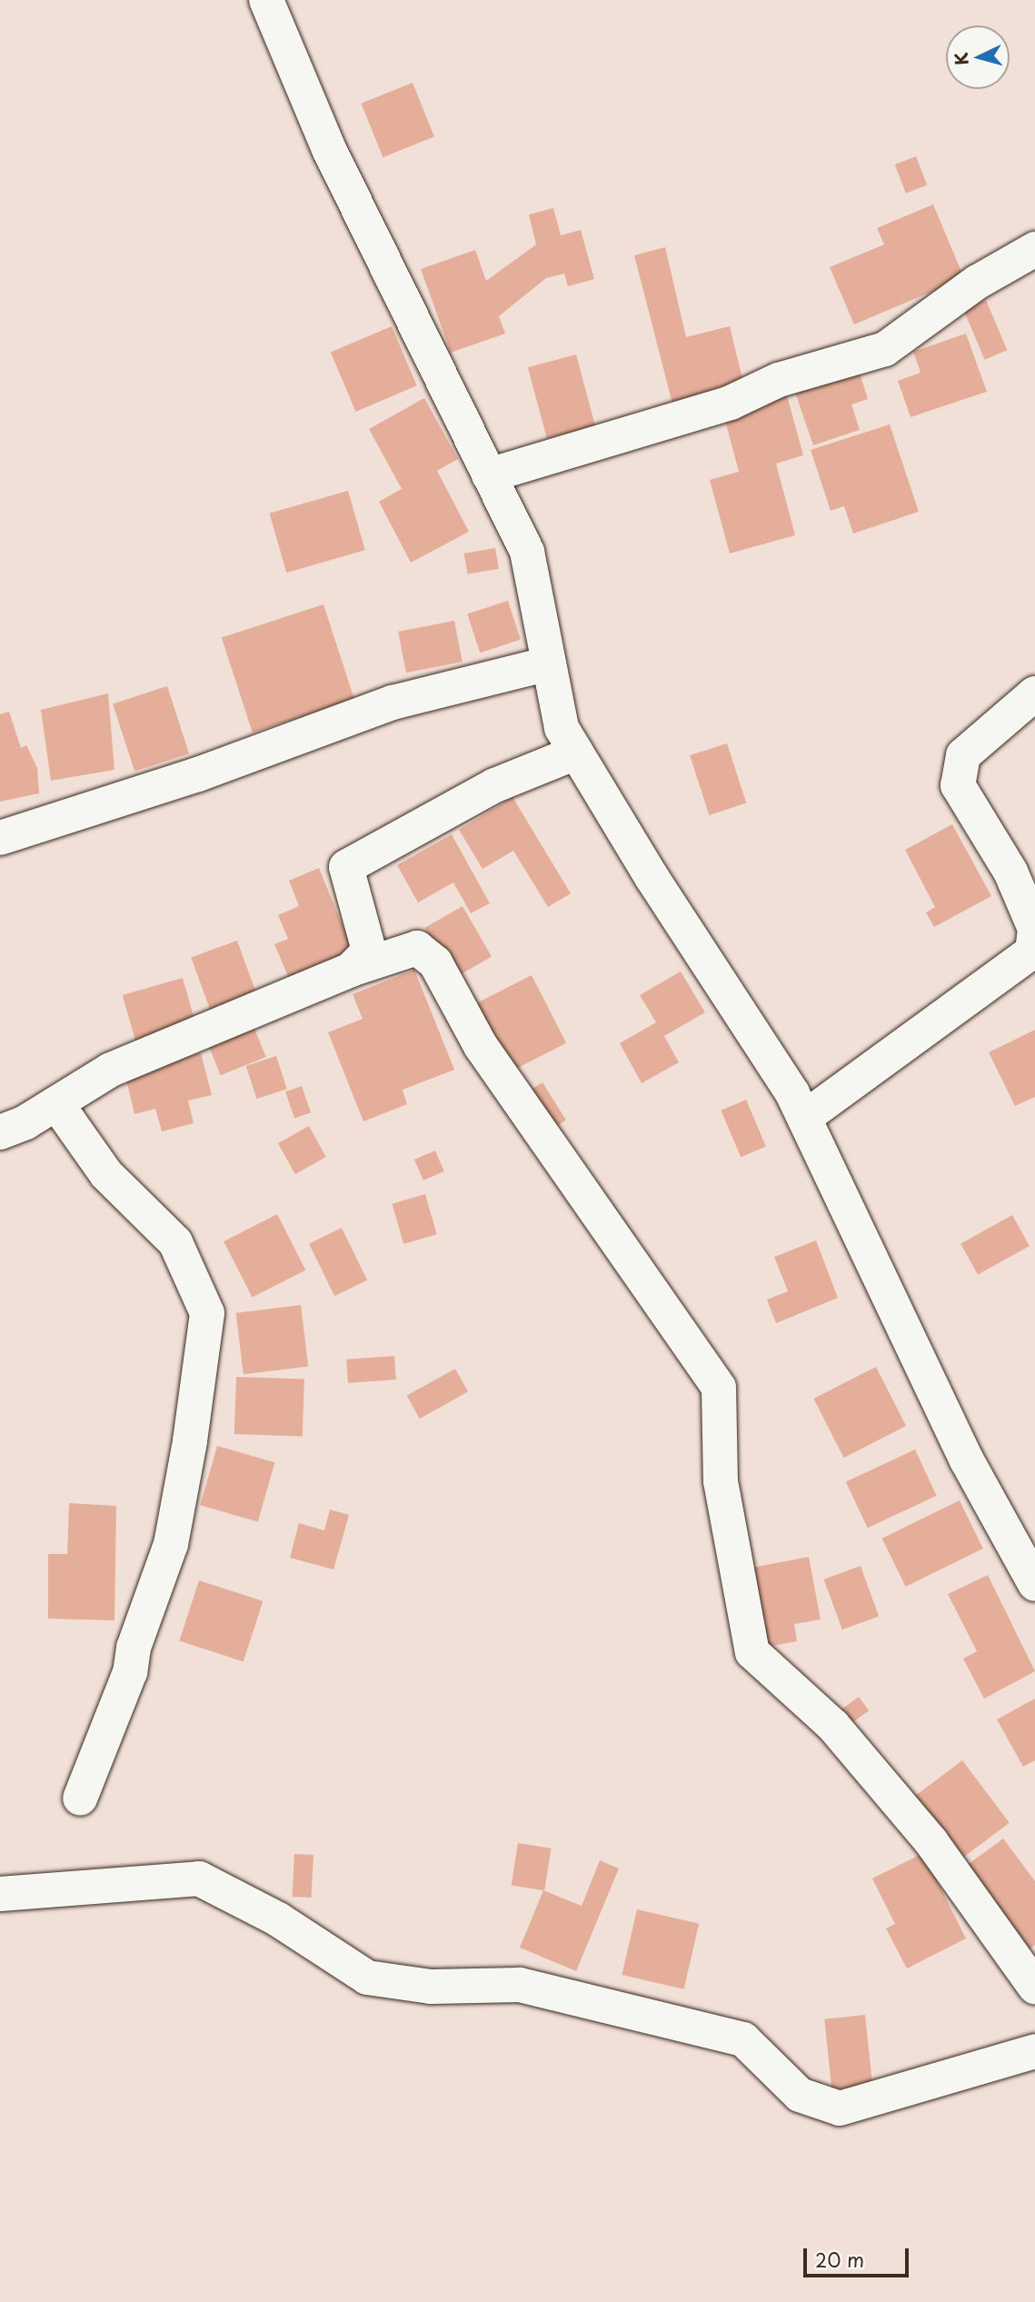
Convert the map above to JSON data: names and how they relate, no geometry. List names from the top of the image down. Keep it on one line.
{"scale_bar":"20 m","north":"left"}
